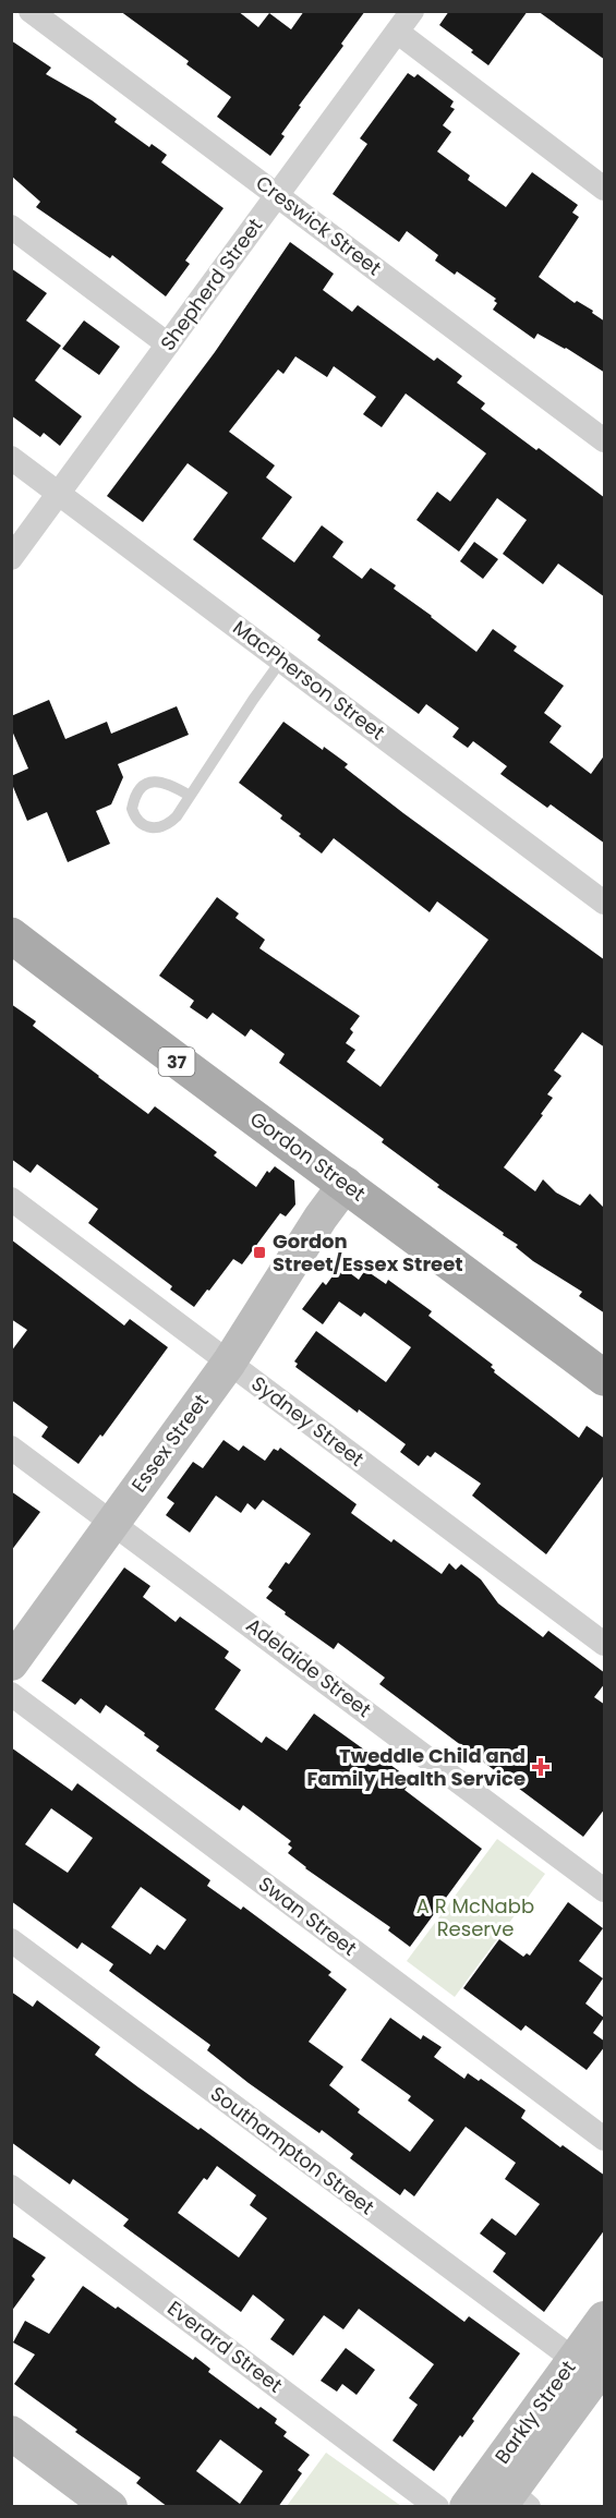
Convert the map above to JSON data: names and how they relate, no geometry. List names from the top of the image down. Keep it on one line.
{"streets":{"main road":["37","Gordon Street"],"street":["Creswick Street","Shepherd Street","MacPherson Street","Sydney Street","Essex Street","Adelaide Street","Swan Street","Southampton Street","Everard Street","Barkly Street"]},"crossings":[["Creswick Street","Shepherd Street"],["Shepherd Street","MacPherson Street"],["Gordon Street","Essex Street"],["Sydney Street","Essex Street"],["Essex Street","Adelaide Street"],["Southampton Street","Barkly Street"]],"parks":["A R McNabb Reserve"],"places":{"transit":["Gordon Street/Essex Street"],"health":["Tweddle Child and Family Health Service"]}}
